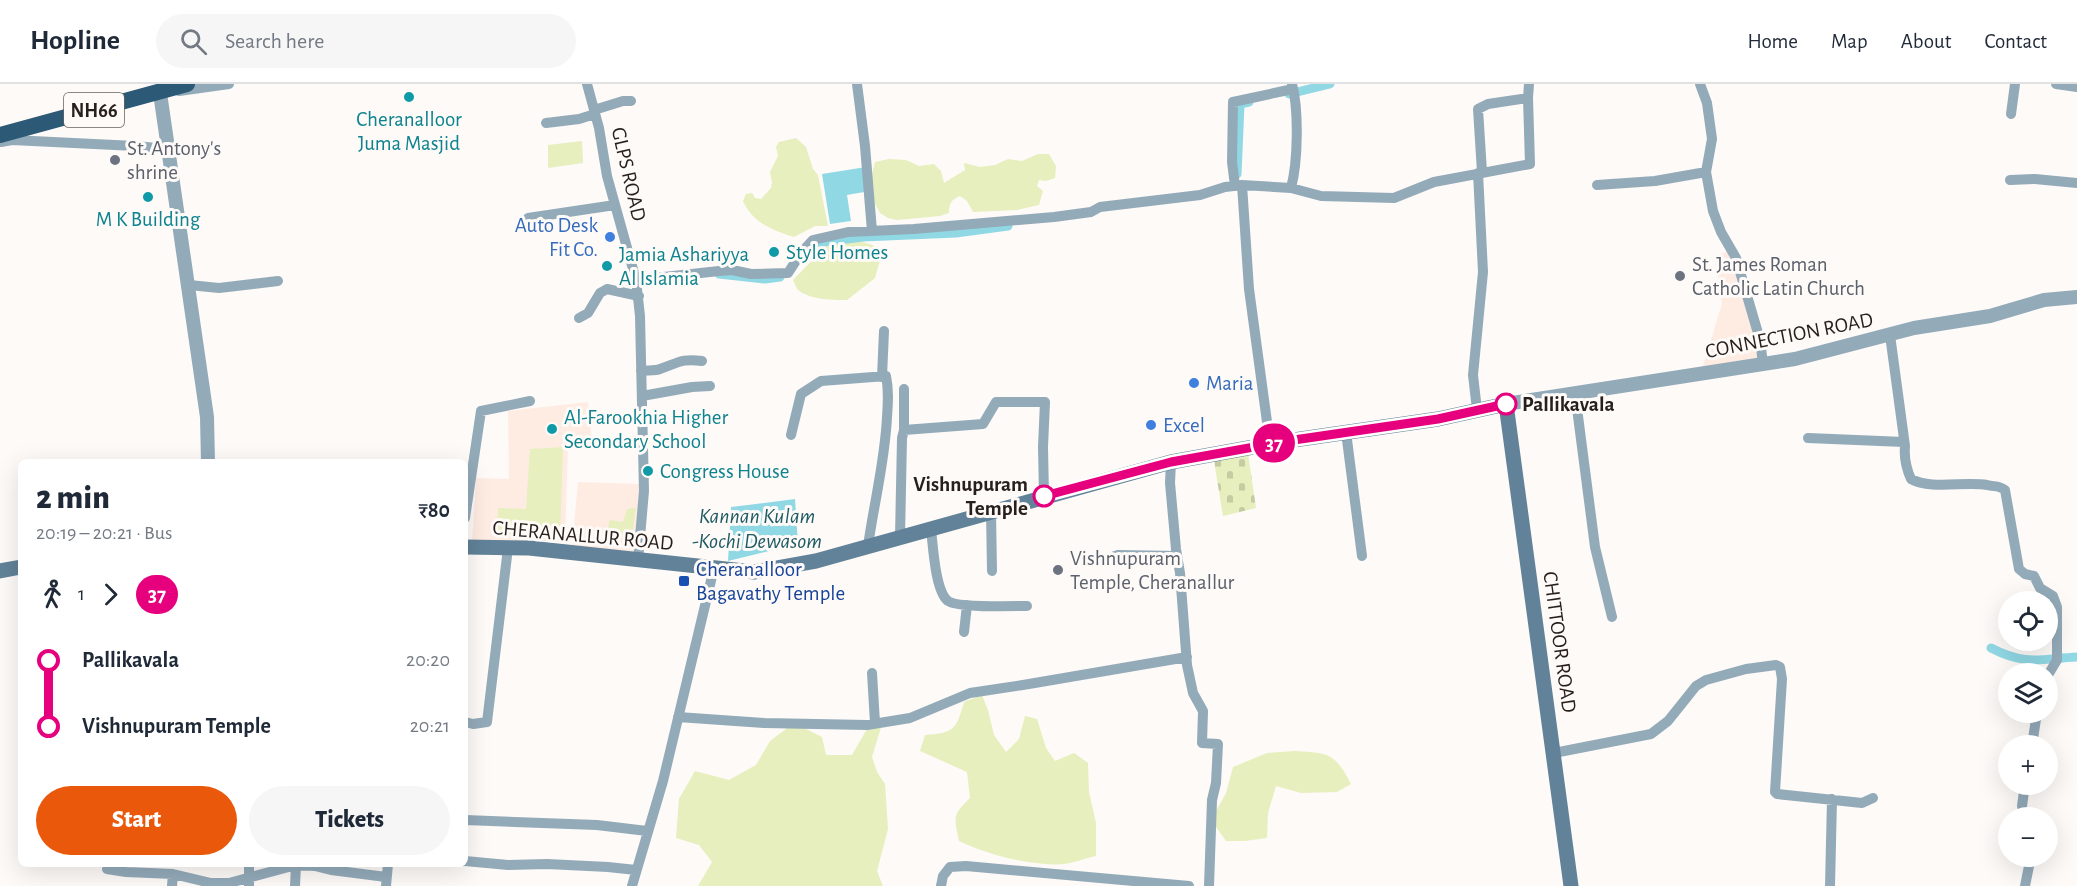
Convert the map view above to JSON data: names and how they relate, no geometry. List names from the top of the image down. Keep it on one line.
{"streets":{"highway":["NH66"],"main road":["CHERANALLUR ROAD","CHITTOOR ROAD"],"street":["GLPS ROAD","CONNECTION ROAD"]},"crossings":[["GLPS ROAD","CHERANALLUR ROAD"],["CONNECTION ROAD","CHERANALLUR ROAD"],["CONNECTION ROAD","CHITTOOR ROAD"],["CHERANALLUR ROAD","CHITTOOR ROAD"]],"water":["Kannan Kulam -Kochi Dewasom"],"places":{"other":["Cheranalloor Juma Masjid","St. Antony's shrine","M K Building","Auto Desk Fit Co.","Style Homes","Jamia Ashariyya Al Islamia","St. James Roman Catholic Latin Church","Maria","Pallikavala","Excel","Al-Farookhia Higher Secondary School","Congress House","Vishnupuram Temple","Vishnupuram Temple, Cheranallur"],"transit":["Cheranalloor Bagavathy Temple"]},"lines":["bus line 37"],"page":{"header":"Hopline","search":"Search here","nav":["Home","Map","About","Contact"],"on_map":"37","heading":["2 min","20:19 – 20:21 · Bus","₹80"],"legs":["1","37"],"map_buttons":["+","−"],"list":[{"name":"Pallikavala","value":"20:20"},{"name":"Vishnupuram Temple","value":"20:21"}],"buttons":["Start","Tickets"]}}
